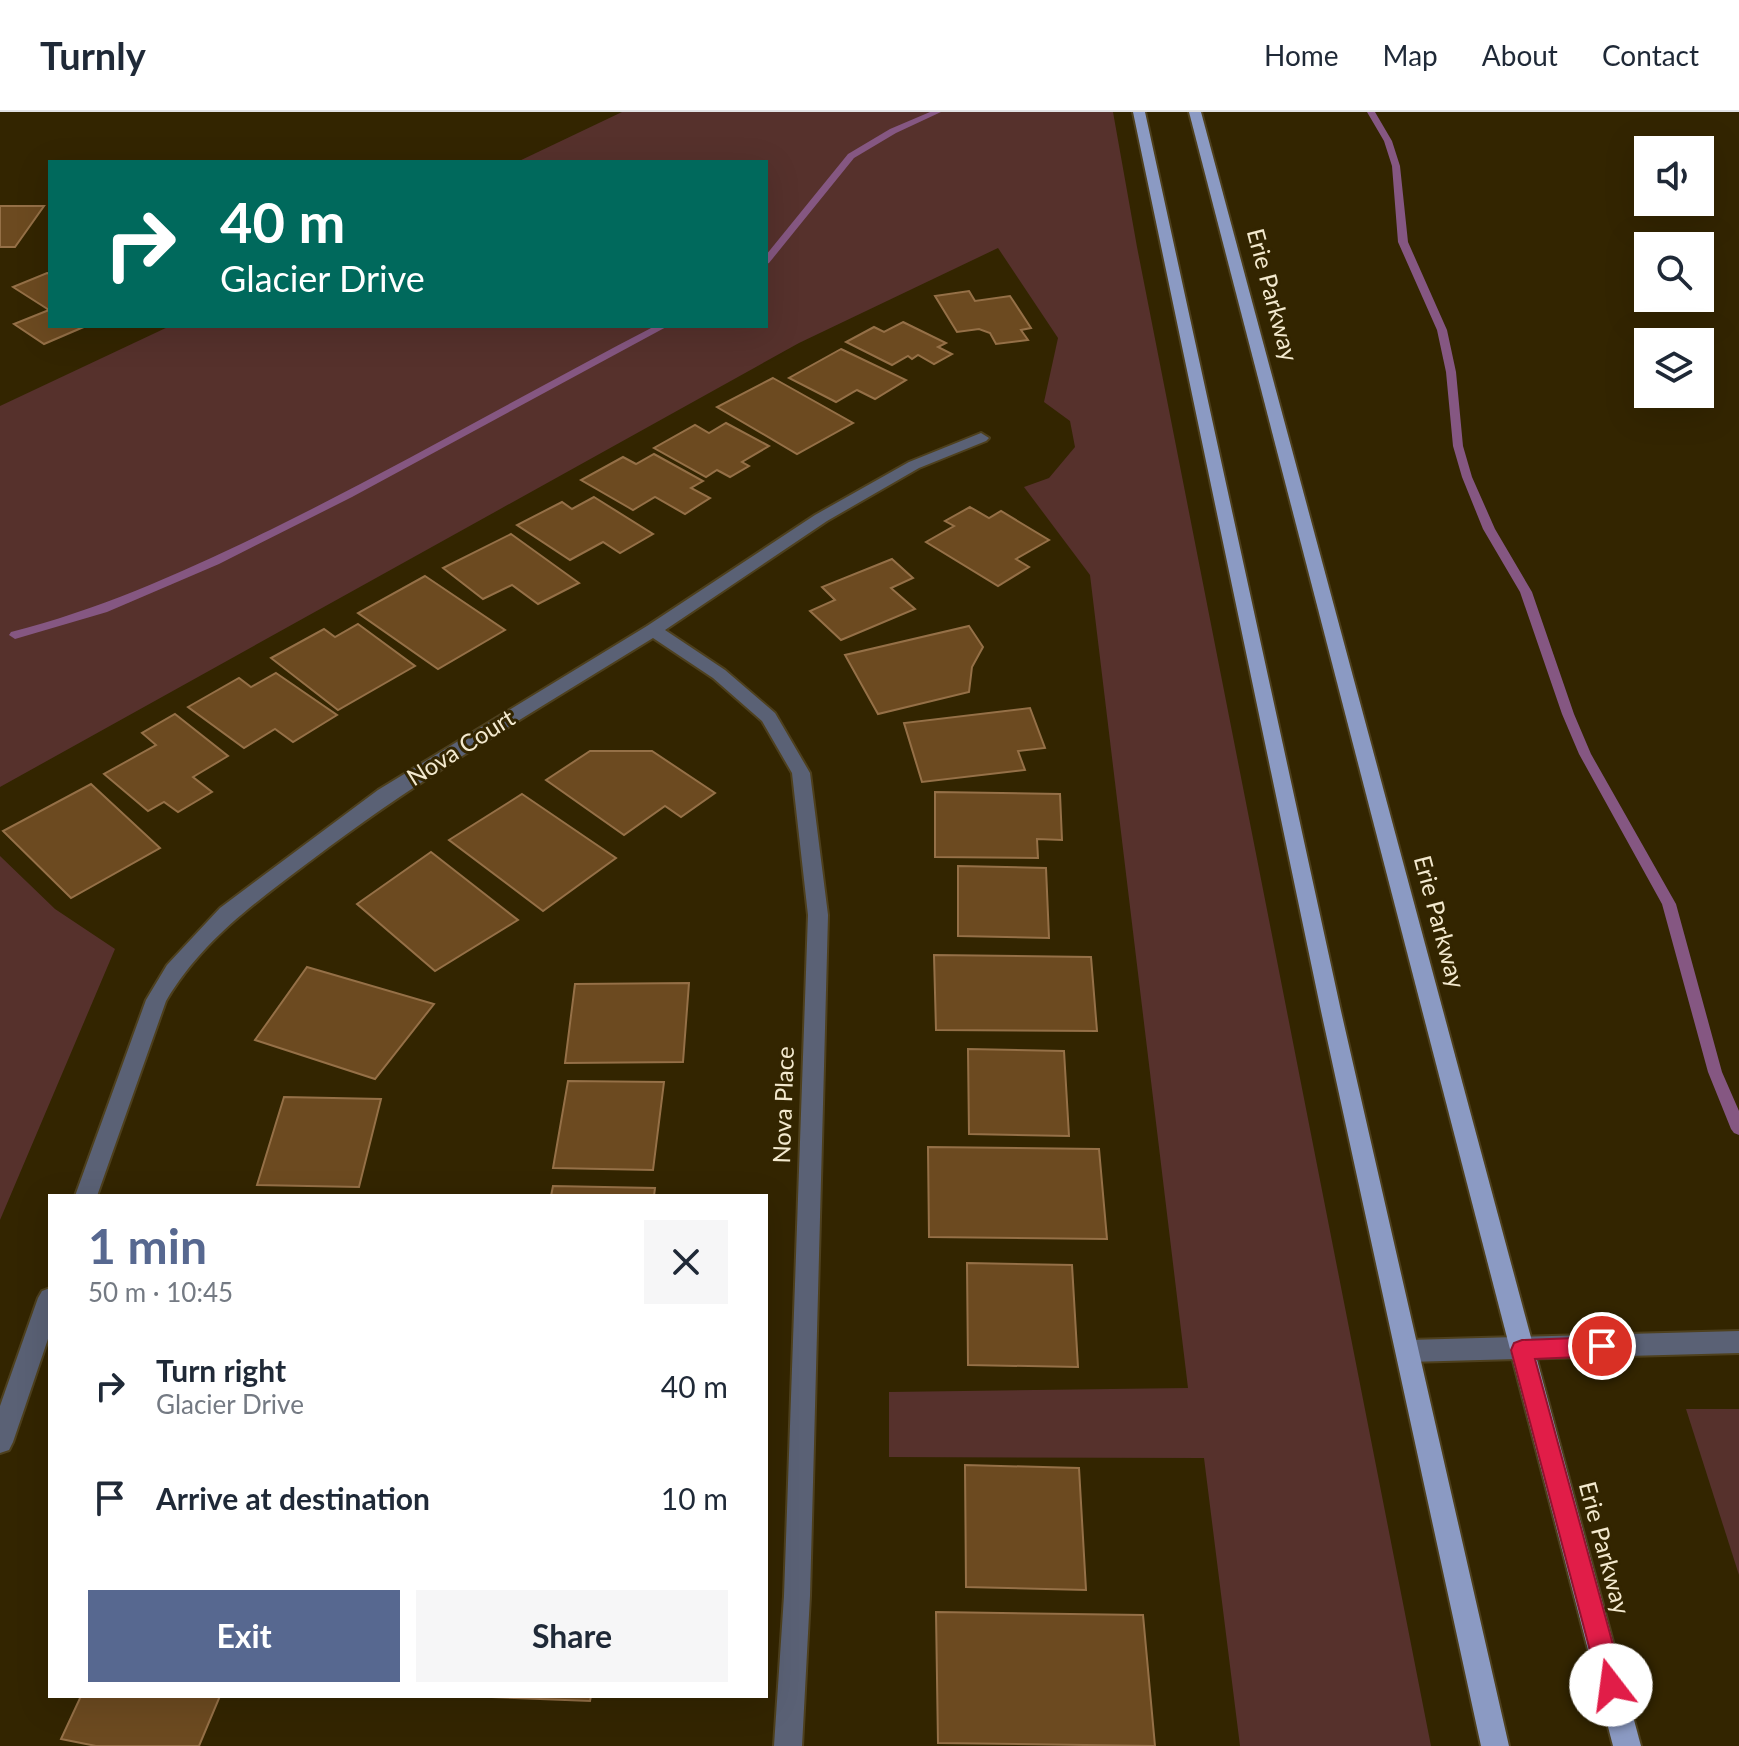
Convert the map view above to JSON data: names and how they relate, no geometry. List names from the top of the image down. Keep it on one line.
{"streets":{"main road":["Erie Parkway"],"street":["Nova Court","Nova Place"]},"crossings":[["Nova Court","Nova Place"]],"page":{"header":"Turnly","nav":["Home","Map","About","Contact"],"turn":["40 m","Glacier Drive"],"heading":["1 min","50 m · 10:45"],"list":[{"name":"Turn right","note":"Glacier Drive","value":"40 m"},{"name":"Arrive at destination","value":"10 m"}],"buttons":["Exit","Share"]}}
